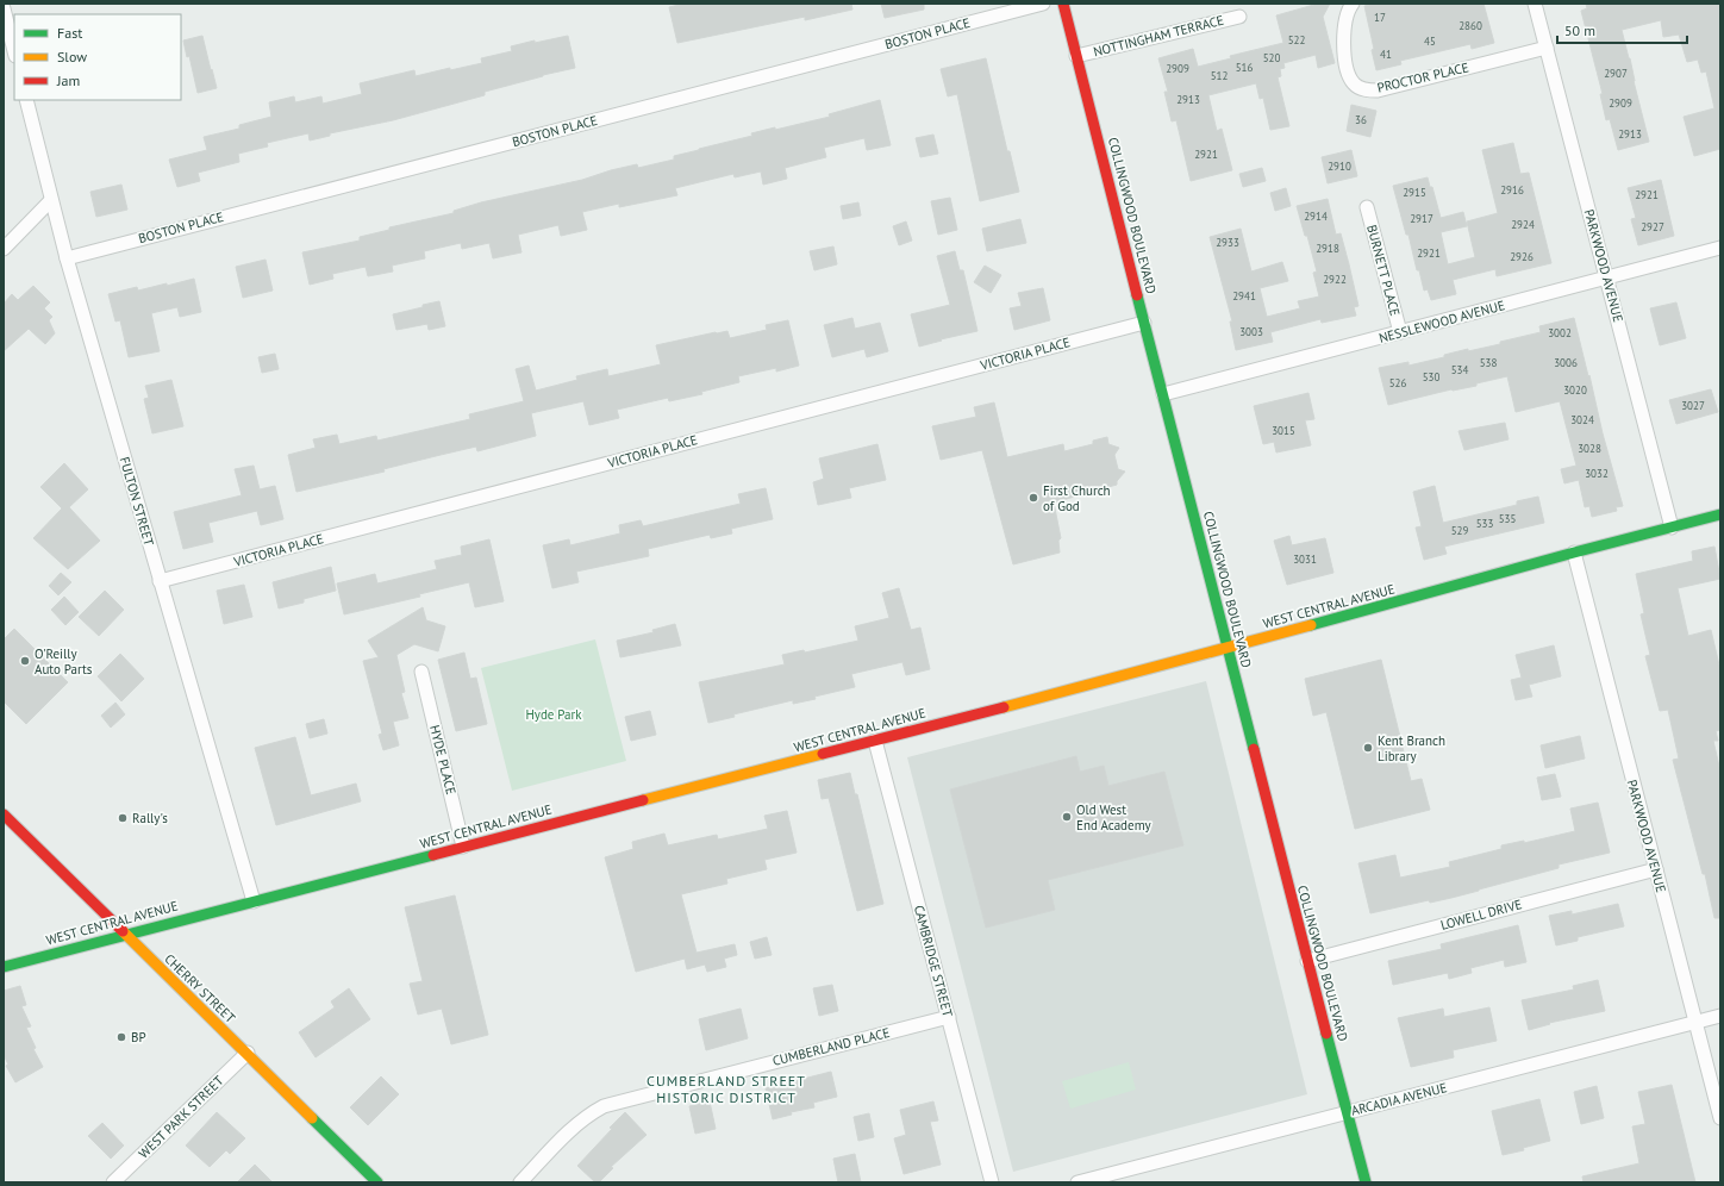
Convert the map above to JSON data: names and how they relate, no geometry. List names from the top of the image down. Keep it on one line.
{"streets":{"main road":["COLLINGWOOD BOULEVARD","WEST CENTRAL AVENUE","CHERRY STREET"],"street":["BOSTON PLACE","NOTTINGHAM TERRACE","PROCTOR PLACE","PARKWOOD AVENUE","BURNETT PLACE","NESSLEWOOD AVENUE","VICTORIA PLACE","FULTON STREET","HYDE PLACE","LOWELL DRIVE","CAMBRIDGE STREET","CUMBERLAND PLACE","ARCADIA AVENUE","WEST PARK STREET"]},"crossings":[["BOSTON PLACE","FULTON STREET"],["NOTTINGHAM TERRACE","COLLINGWOOD BOULEVARD"],["PROCTOR PLACE","PARKWOOD AVENUE"],["COLLINGWOOD BOULEVARD","NESSLEWOOD AVENUE"],["COLLINGWOOD BOULEVARD","VICTORIA PLACE"],["COLLINGWOOD BOULEVARD","WEST CENTRAL AVENUE"],["COLLINGWOOD BOULEVARD","LOWELL DRIVE"],["COLLINGWOOD BOULEVARD","ARCADIA AVENUE"],["PARKWOOD AVENUE","NESSLEWOOD AVENUE"],["PARKWOOD AVENUE","WEST CENTRAL AVENUE"],["PARKWOOD AVENUE","LOWELL DRIVE"],["PARKWOOD AVENUE","ARCADIA AVENUE"],["BURNETT PLACE","NESSLEWOOD AVENUE"],["VICTORIA PLACE","FULTON STREET"],["FULTON STREET","WEST CENTRAL AVENUE"],["WEST CENTRAL AVENUE","HYDE PLACE"],["WEST CENTRAL AVENUE","CAMBRIDGE STREET"],["WEST CENTRAL AVENUE","CHERRY STREET"],["CAMBRIDGE STREET","CUMBERLAND PLACE"],["CHERRY STREET","WEST PARK STREET"]],"districts":["CUMBERLAND STREET HISTORIC DISTRICT"],"parks":["Hyde Park"],"places":["First Church of God","O'Reilly Auto Parts","Kent Branch Library","Old West End Academy","Rally's","BP"],"house_numbers":["17","2860","522","45","41","520","516","2909","2907","512","2913","2909","36","2913","2921","2910","2916","2915","2921","2914","2917","2924","2927","2933","2918","2921","2926","2922","2941","3003","3002","538","3006","534","530","526","3020","3027","3024","3015","3028","3032","535","533","529","3031"],"legend":["Fast","Slow","Jam"],"scale_bar":"50 m"}
